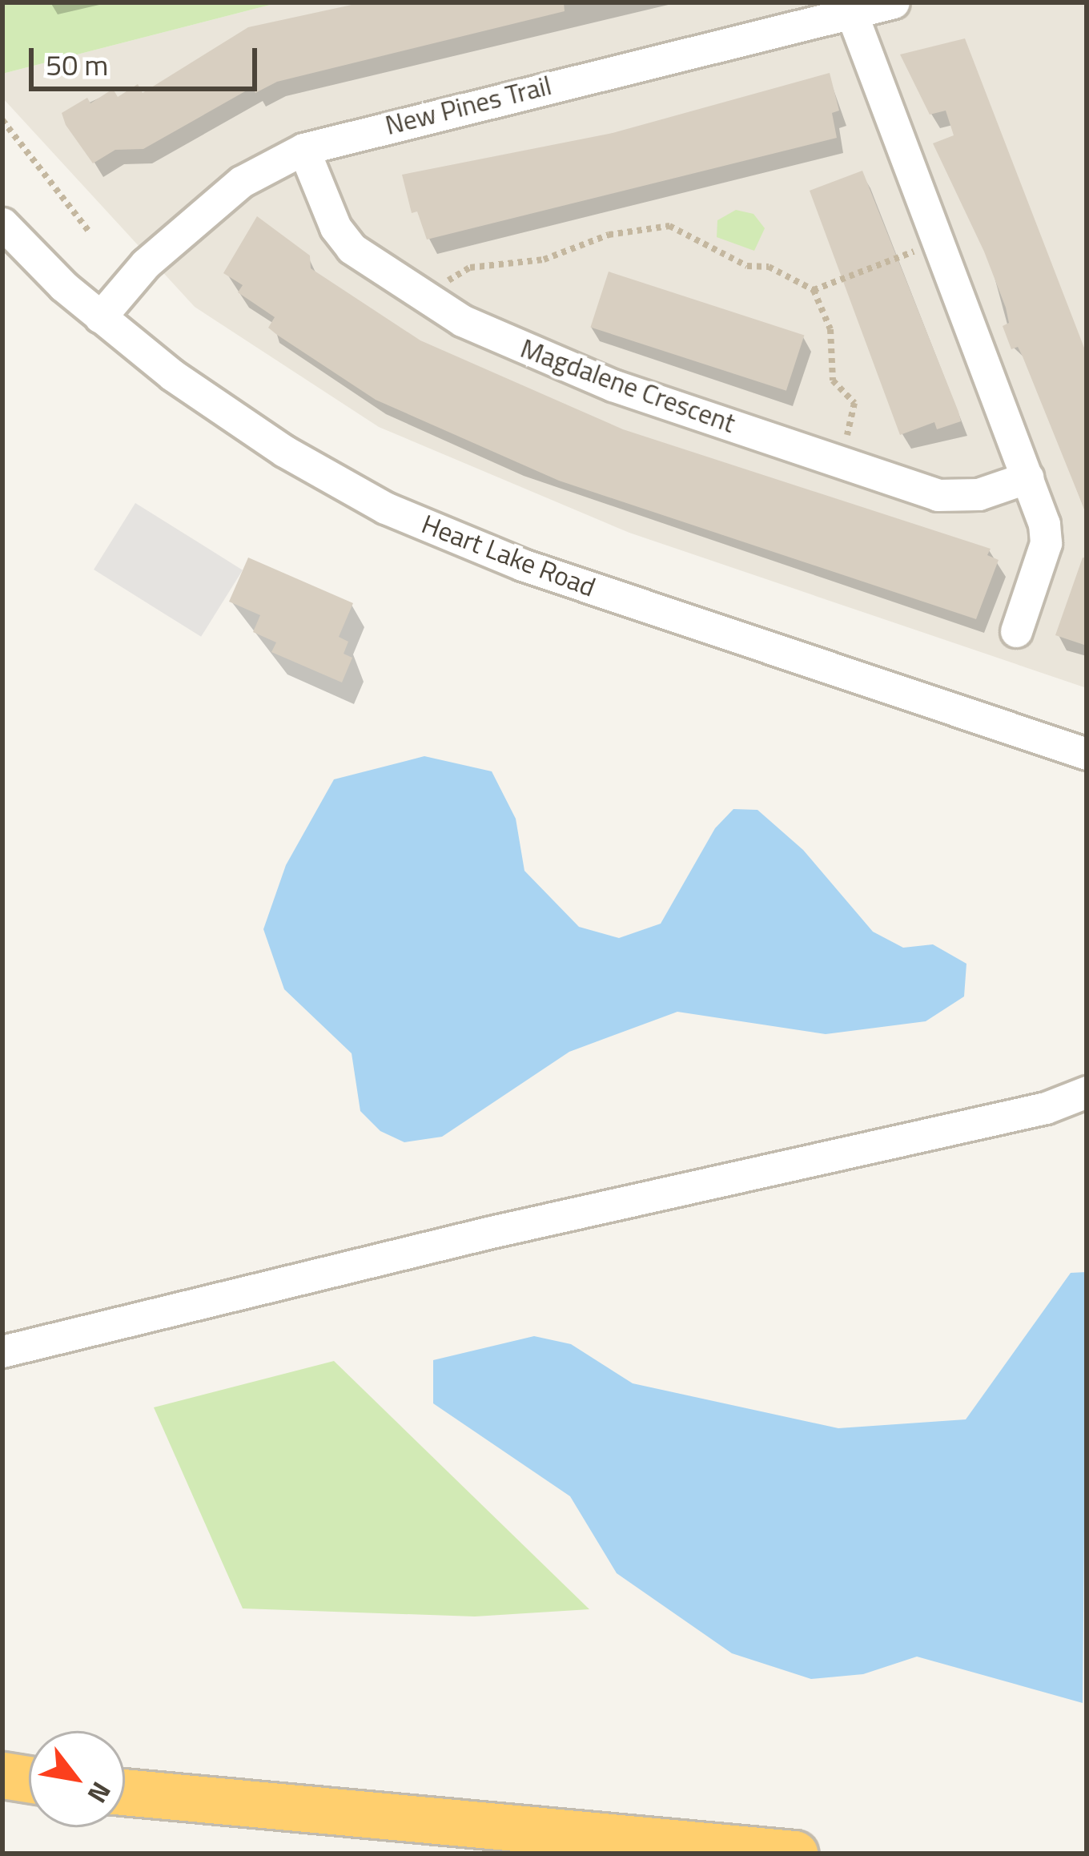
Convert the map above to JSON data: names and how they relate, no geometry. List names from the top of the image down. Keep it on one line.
{"streets":{"street":["New Pines Trail","Magdalene Crescent","Heart Lake Road"]},"crossings":[["New Pines Trail","Magdalene Crescent"],["New Pines Trail","Heart Lake Road"]],"scale_bar":"50 m","north":"bottom right"}
